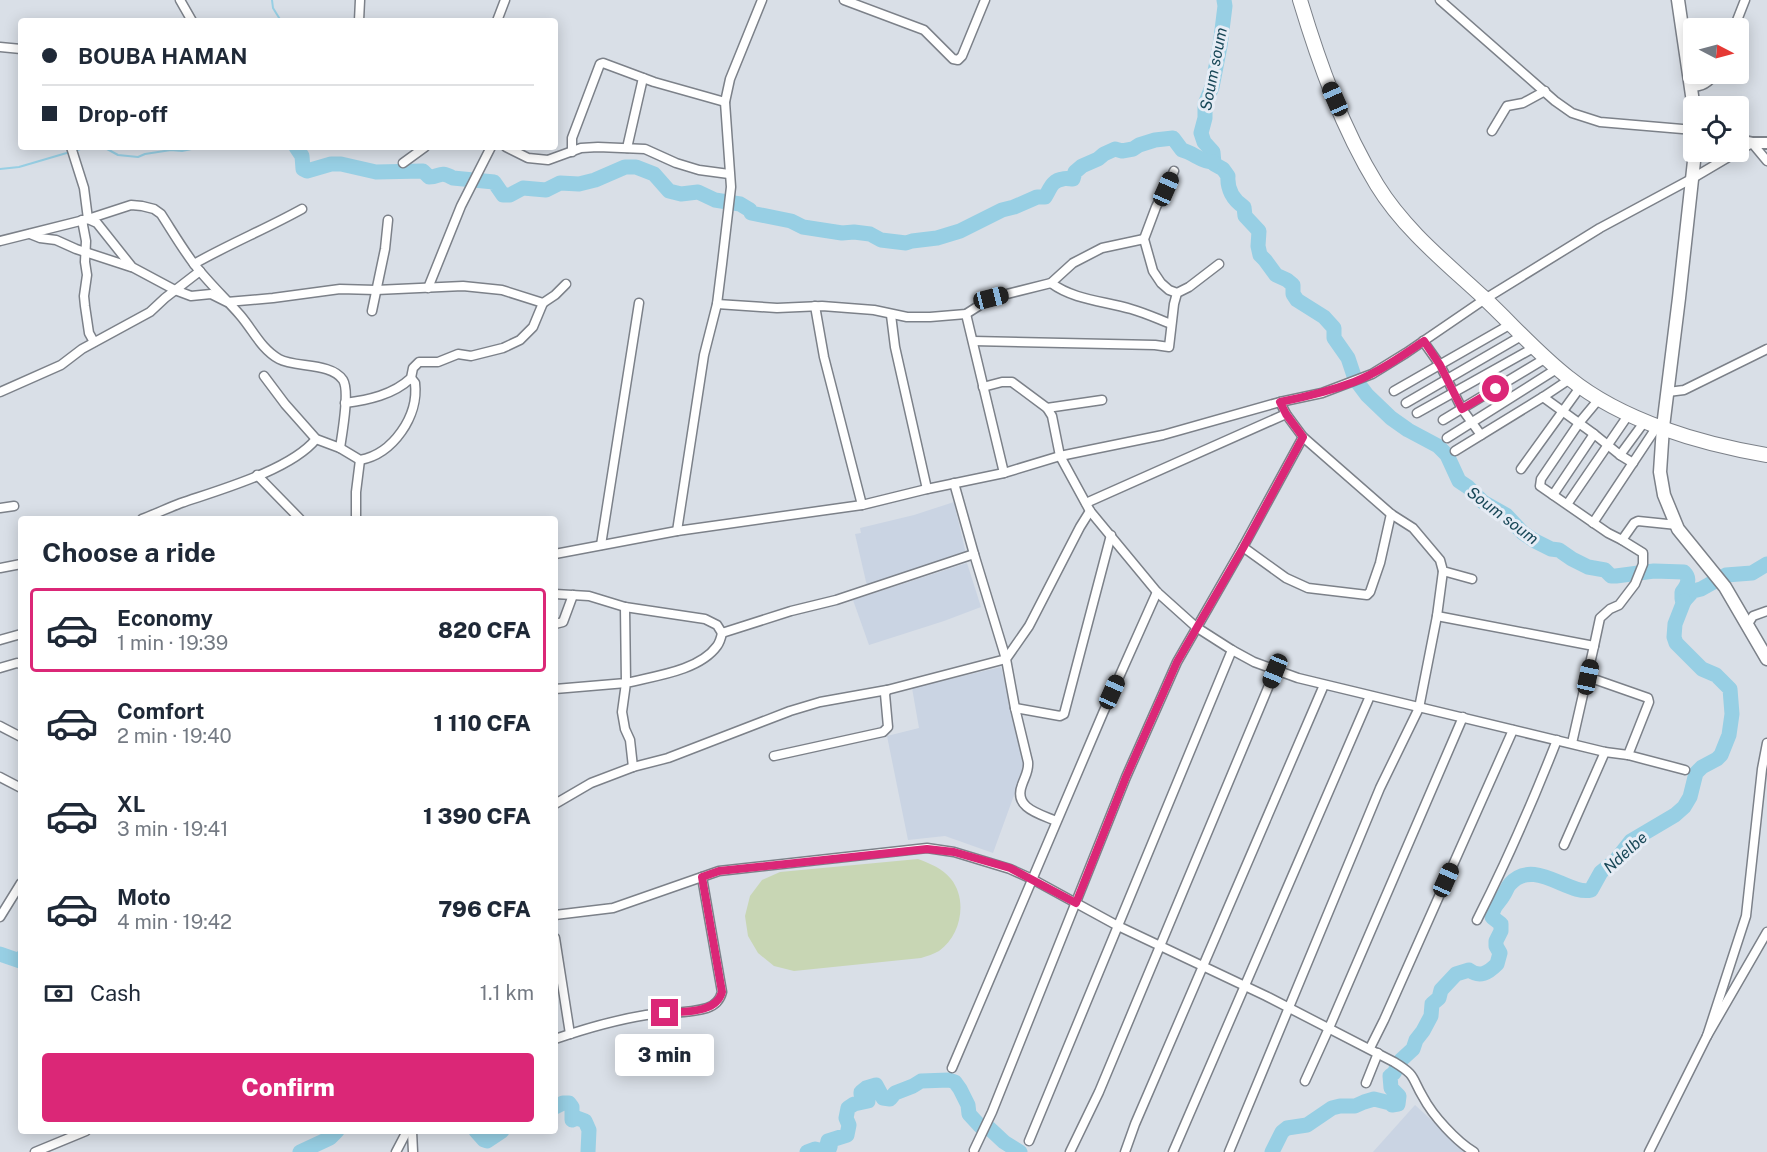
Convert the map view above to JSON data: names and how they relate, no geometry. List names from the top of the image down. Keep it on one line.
{"water":["Soum soum","Ndelbe"],"north":"right","page":{"banner":["BOUBA HAMAN","Drop-off"],"heading":"Choose a ride","list":[{"name":"Economy","note":"1 min · 19:39","value":"820 CFA"},{"name":"Comfort","note":"2 min · 19:40","value":"1 110 CFA"},{"name":"XL","note":"3 min · 19:41","value":"1 390 CFA"},{"name":"Moto","note":"4 min · 19:42","value":"796 CFA"}],"pay":["Cash","1.1 km"],"bubble":"3 min","buttons":"Confirm"}}
